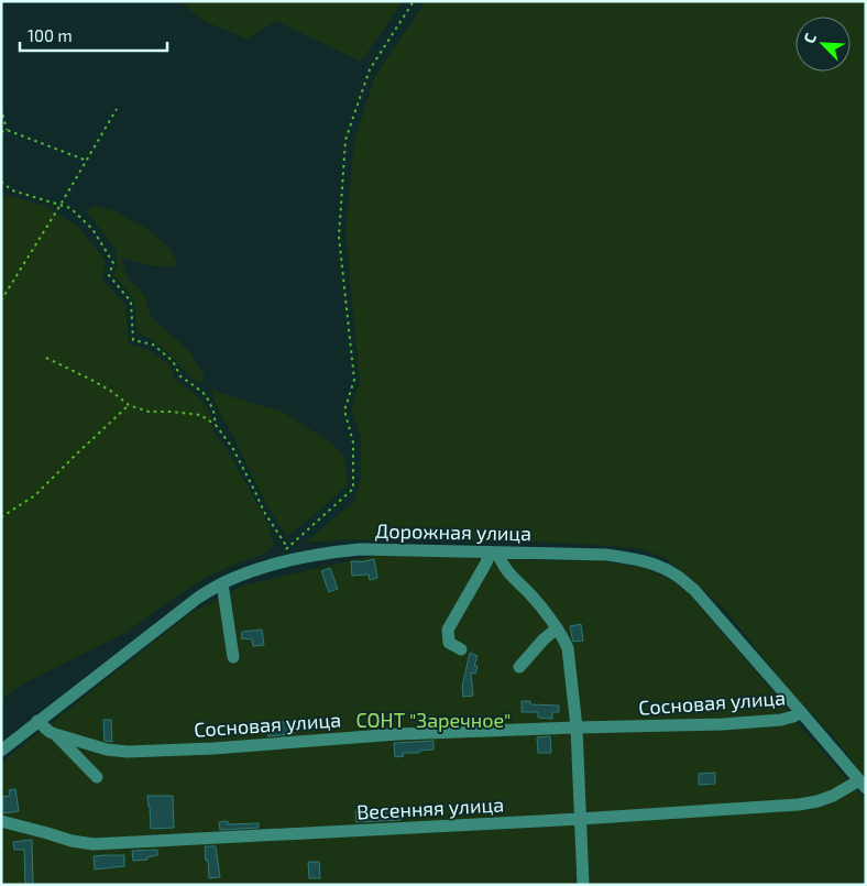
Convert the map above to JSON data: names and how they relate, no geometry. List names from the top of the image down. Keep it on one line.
{"streets":{"street":["Дорожная улица","Сосновая улица","Весенняя улица"]},"crossings":[["Дорожная улица","Сосновая улица"],["Дорожная улица","Весенняя улица"]],"parks":["СОНТ \"Заречное\""],"scale_bar":"100 m","north":"top left"}
